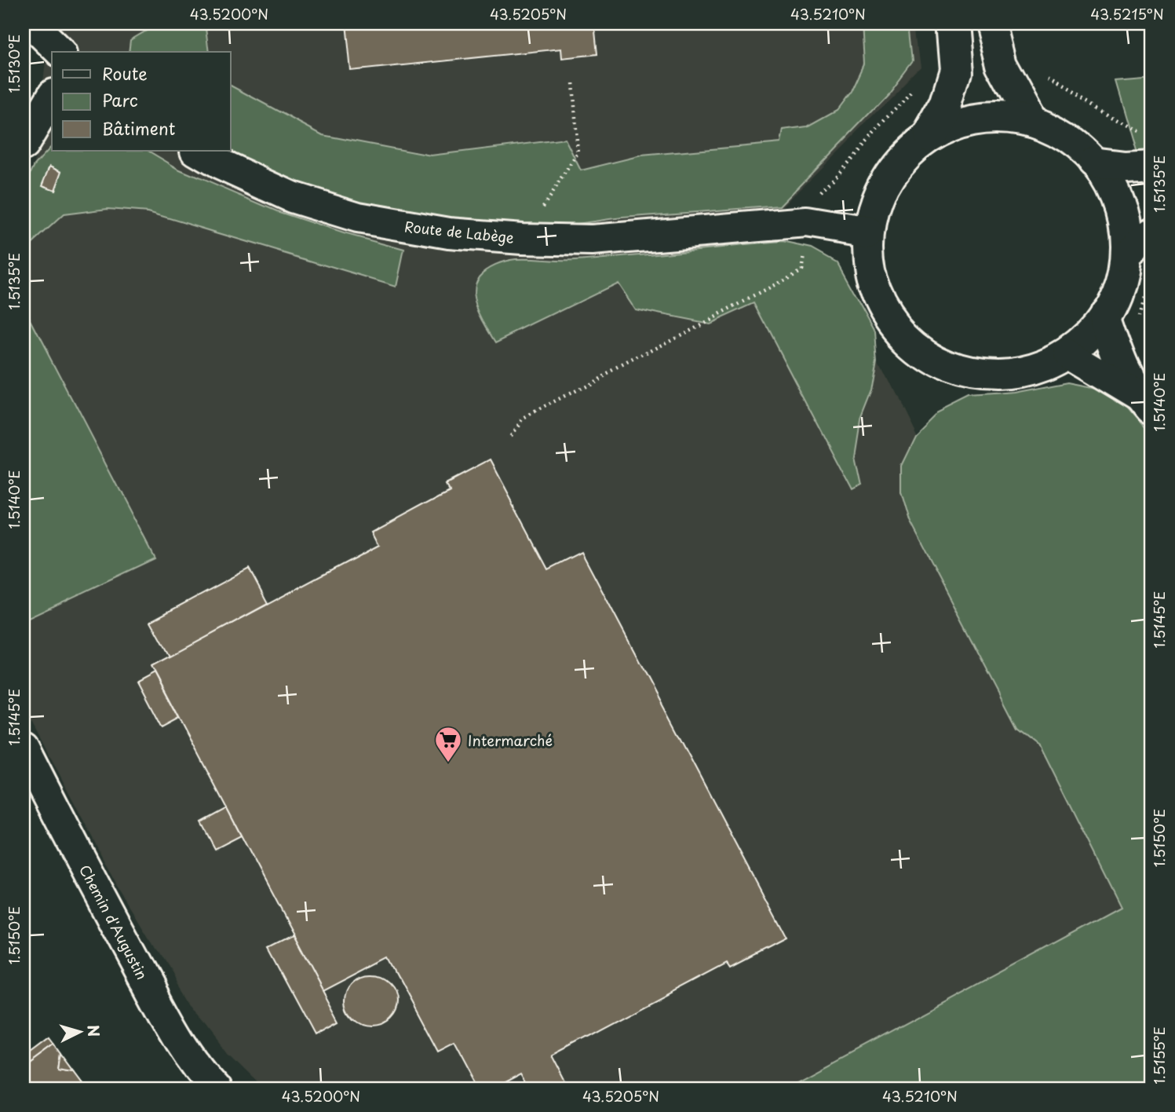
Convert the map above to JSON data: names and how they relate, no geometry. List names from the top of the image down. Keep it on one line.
{"streets":{"street":["Route de Labège","Chemin d'Augustin"]},"places":{"supermarket":["Intermarché"]},"legend":["Route","Parc","Bâtiment"],"north":"right","coordinates":["43.5200°N","43.5205°N","43.5210°N","43.5215°N","1.5130°E","1.5135°E","1.5140°E","1.5145°E","1.5150°E","1.5155°E"]}
